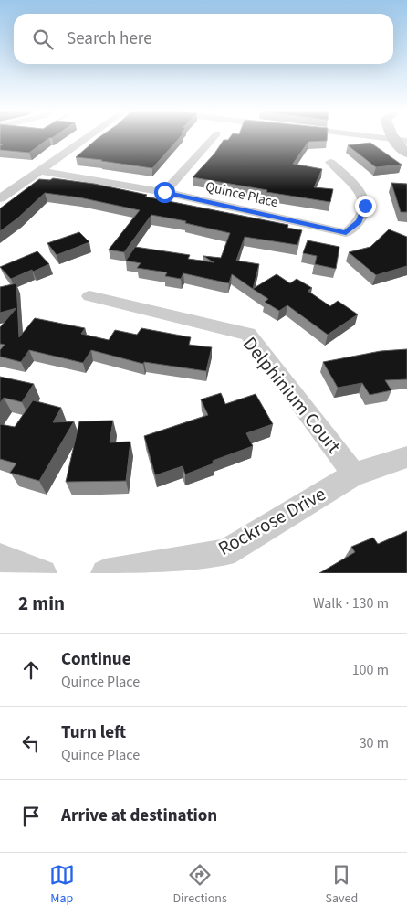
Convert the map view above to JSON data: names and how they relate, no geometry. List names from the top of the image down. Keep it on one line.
{"streets":{"street":["Quince Place","Delphinium Court","Rockrose Drive"]},"crossings":[["Delphinium Court","Rockrose Drive"]],"page":{"search":"Search here","heading":["2 min","Walk · 130 m"],"list":[["Continue","Quince Place","100 m"],["Turn left","Quince Place","30 m"],"Arrive at destination"],"nav":["Map","Directions","Saved"]}}
